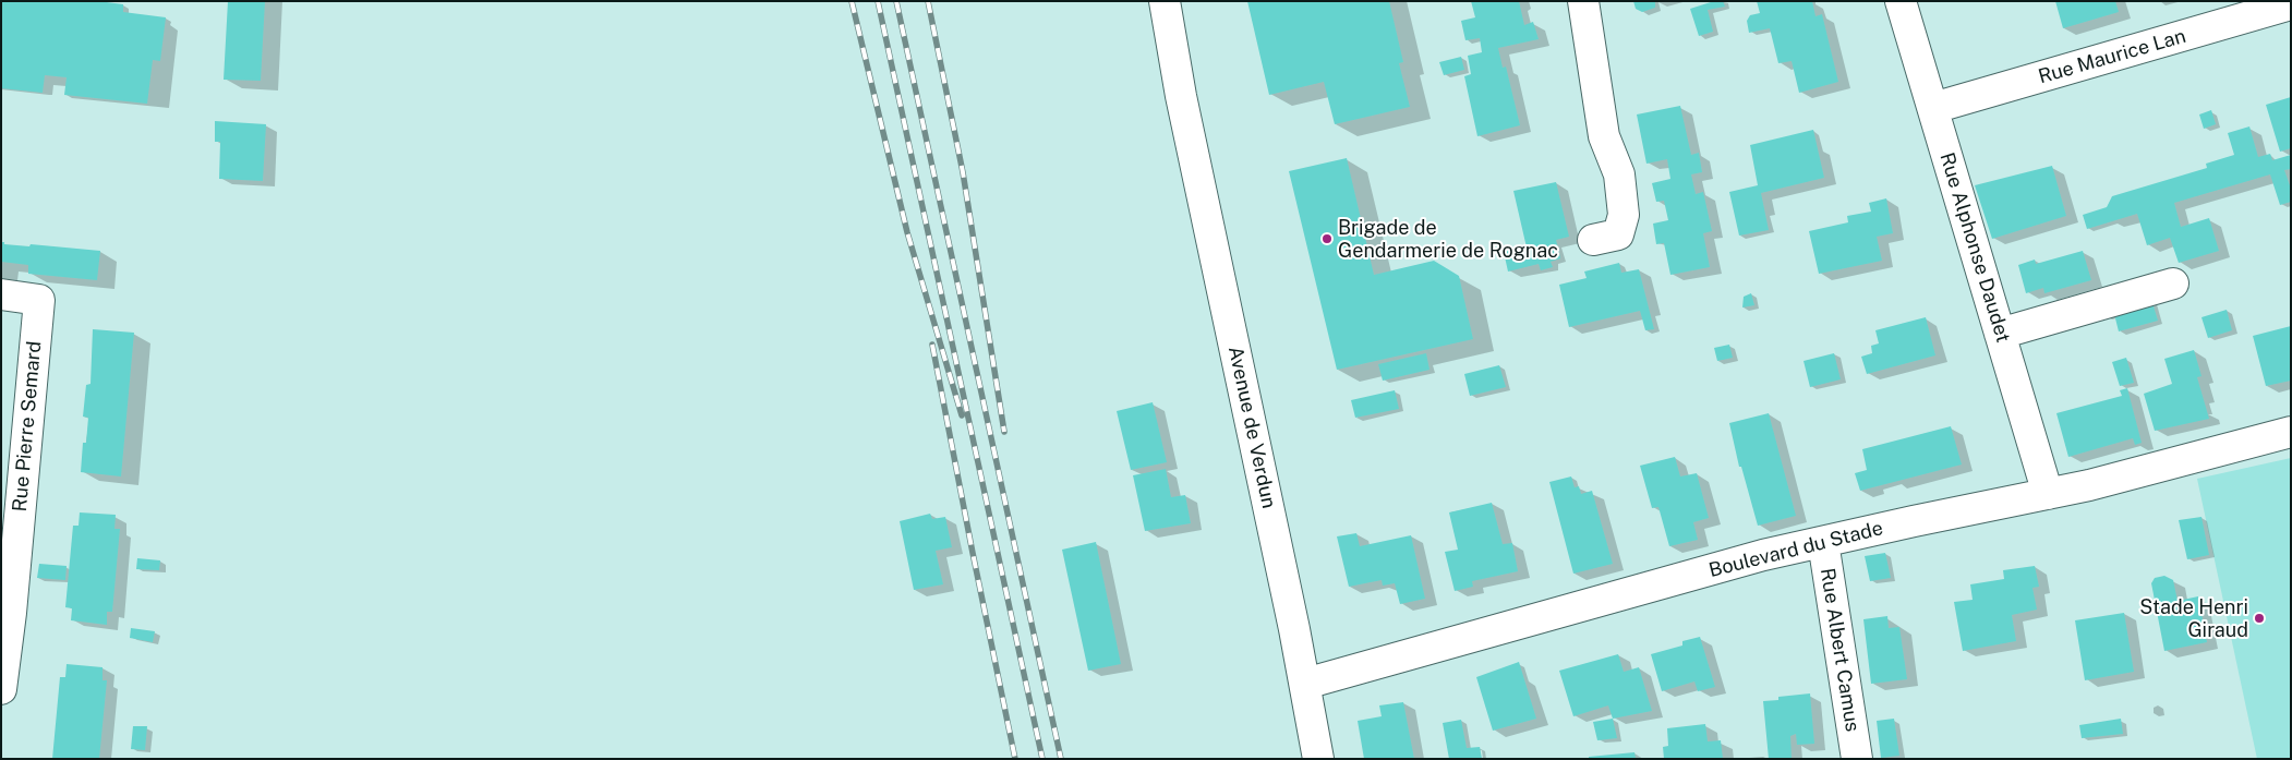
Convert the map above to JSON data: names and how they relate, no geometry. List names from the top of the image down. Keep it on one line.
{"streets":{"street":["Rue Maurice Lan","Rue Alphonse Daudet","Rue Pierre Semard","Avenue de Verdun","Boulevard du Stade","Rue Albert Camus"]},"crossings":[["Rue Maurice Lan","Rue Alphonse Daudet"],["Rue Alphonse Daudet","Boulevard du Stade"],["Avenue de Verdun","Boulevard du Stade"],["Boulevard du Stade","Rue Albert Camus"]],"places":["Brigade de Gendarmerie de Rognac","Stade Henri Giraud"]}
